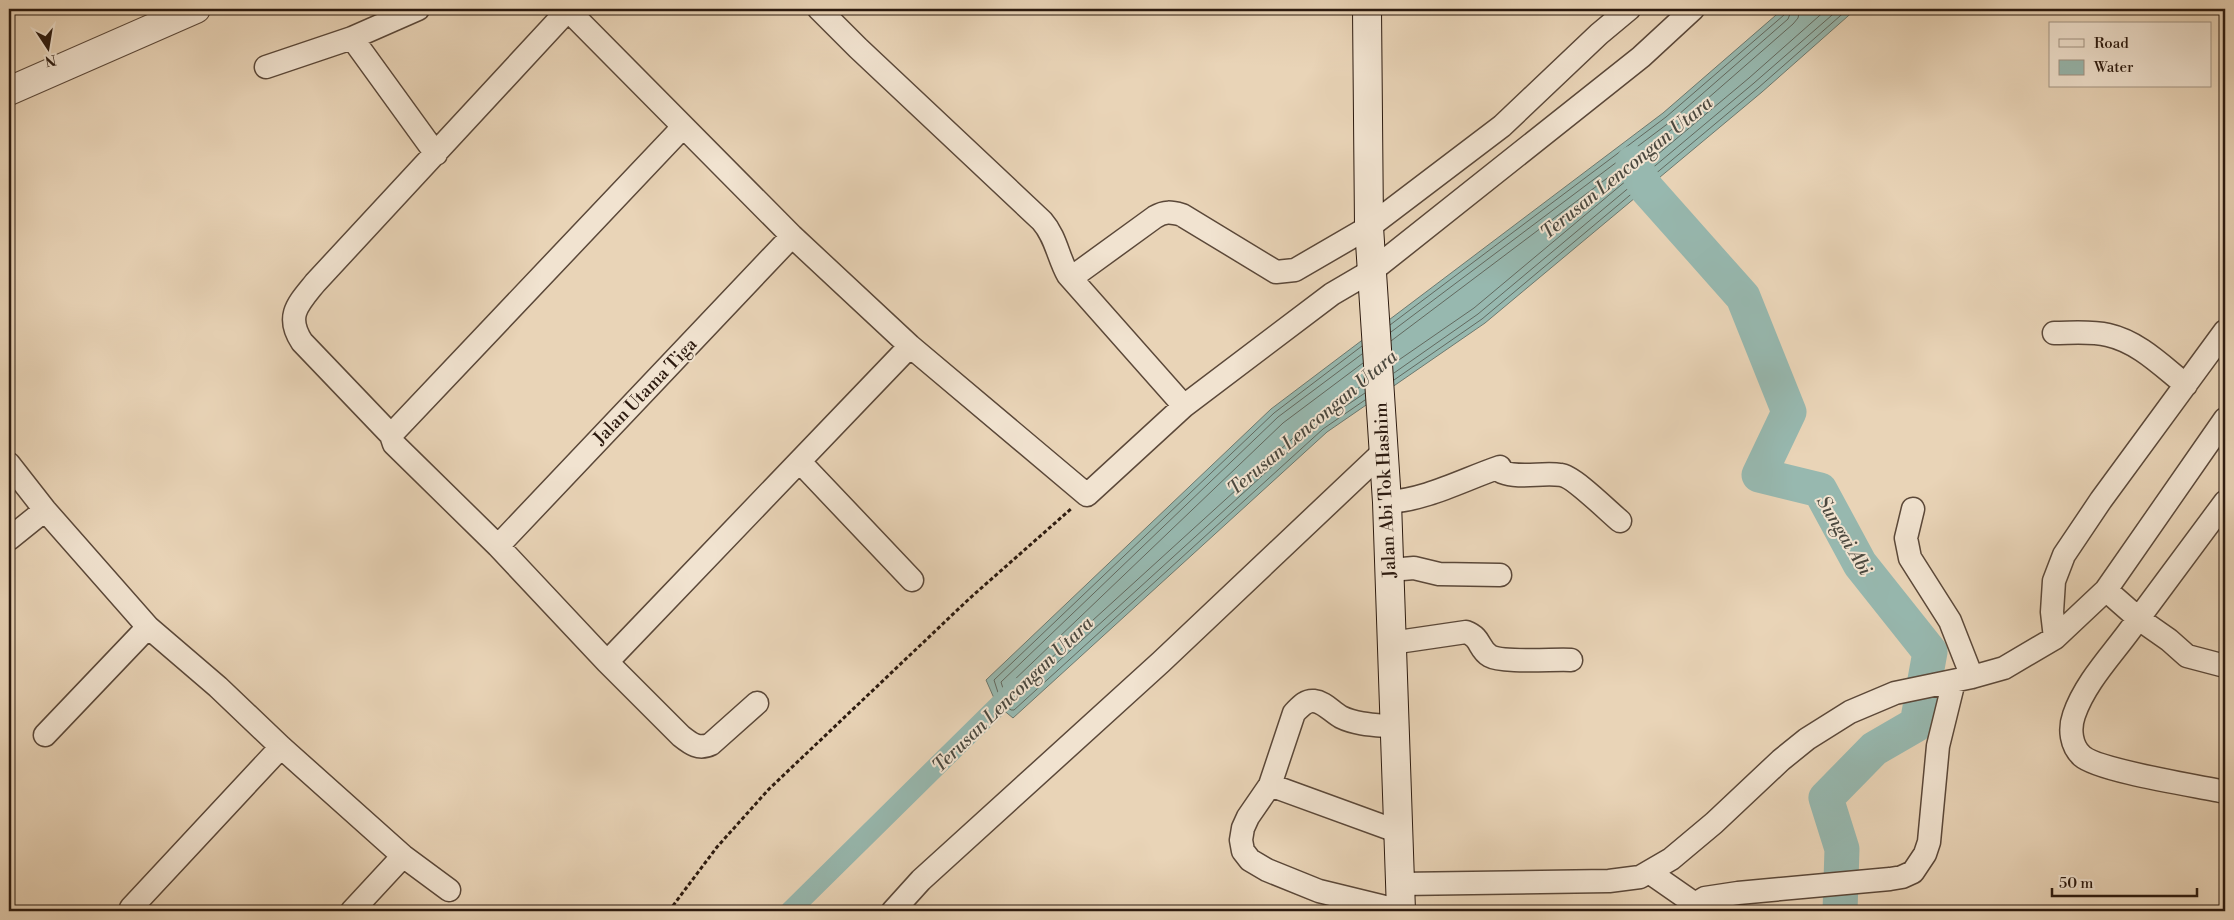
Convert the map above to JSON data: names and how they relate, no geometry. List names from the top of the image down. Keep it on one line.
{"streets":{"main road":["Jalan Abi Tok Hashim"],"street":["Jalan Utama Tiga"]},"water":["Terusan Lencongan Utara","Sungai Abi"],"legend":["Road","Water"],"scale_bar":"50 m","north":"bottom"}
